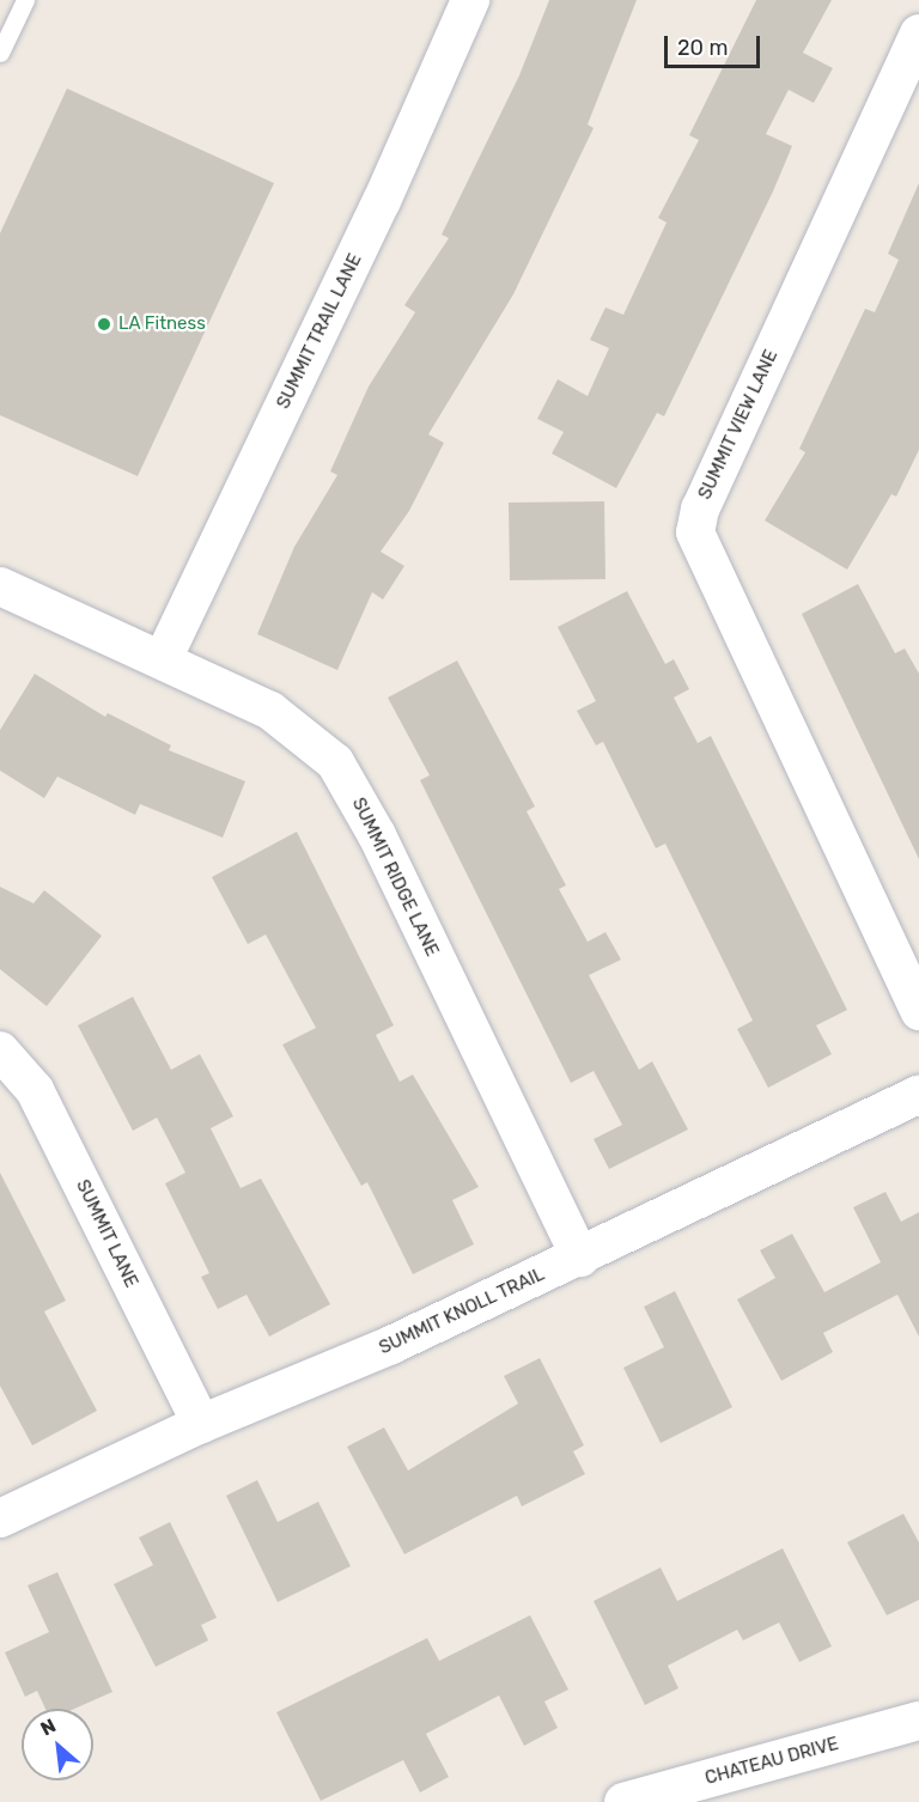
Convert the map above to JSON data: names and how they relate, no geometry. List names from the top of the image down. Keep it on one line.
{"streets":{"street":["SUMMIT TRAIL LANE","SUMMIT VIEW LANE","SUMMIT RIDGE LANE","SUMMIT LANE","SUMMIT KNOLL TRAIL","CHATEAU DRIVE"]},"crossings":[["SUMMIT TRAIL LANE","SUMMIT RIDGE LANE"],["SUMMIT RIDGE LANE","SUMMIT KNOLL TRAIL"],["SUMMIT LANE","SUMMIT KNOLL TRAIL"]],"places":["LA Fitness"],"scale_bar":"20 m","north":"top left"}
